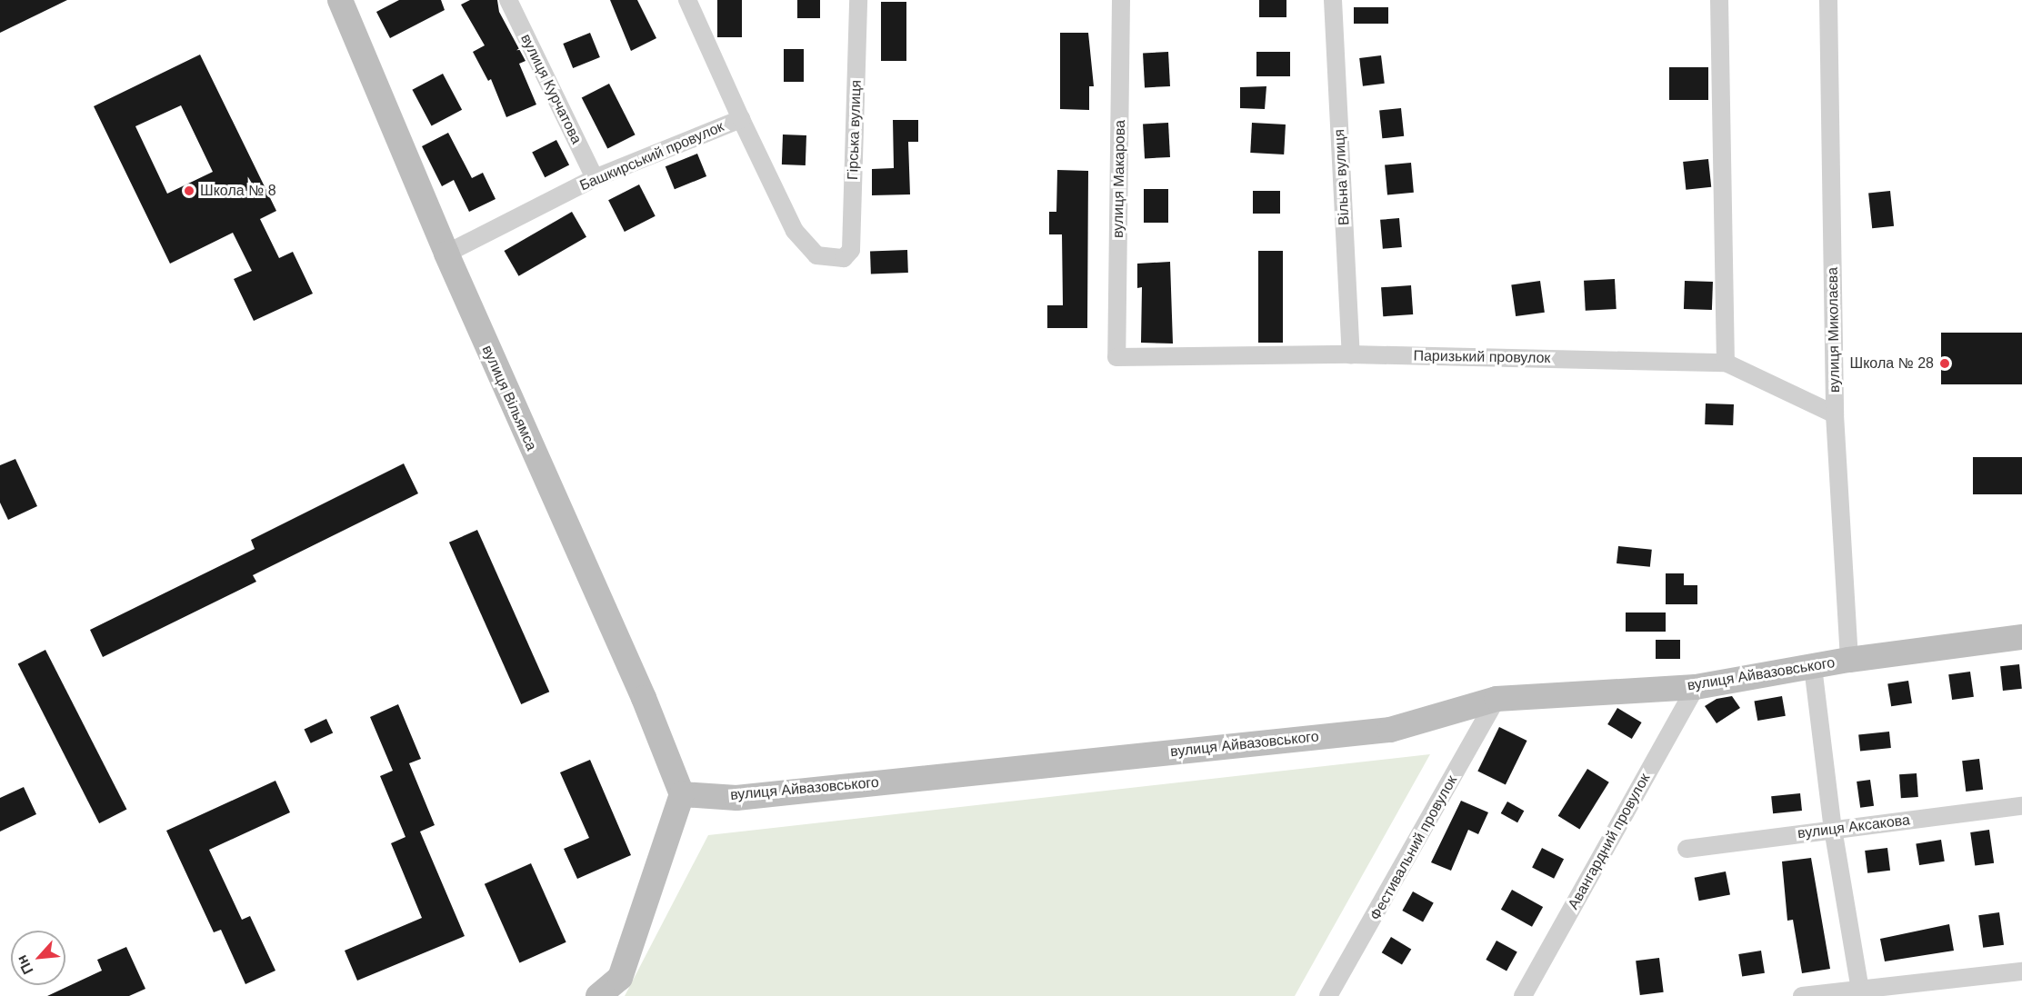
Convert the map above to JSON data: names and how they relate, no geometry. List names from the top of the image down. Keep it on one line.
{"streets":{"street":["вулиця Курчатова","Гірська вулиця","Башкирський провулок","Вільна вулиця","вулиця Макарова","вулиця Миколаєва","Паризький провулок","вулиця Вільямса","вулиця Айвазовського","вулиця Аксакова","Авангардний провулок","Фестивальний провулок"]},"crossings":[["вулиця Курчатова","Башкирський провулок"],["Гірська вулиця","Башкирський провулок"],["Башкирський провулок","вулиця Вільямса"],["Вільна вулиця","Паризький провулок"],["вулиця Макарова","Паризький провулок"],["вулиця Миколаєва","Паризький провулок"],["вулиця Миколаєва","вулиця Айвазовського"],["вулиця Вільямса","вулиця Айвазовського"],["вулиця Айвазовського","Авангардний провулок"],["вулиця Айвазовського","Фестивальний провулок"]],"places":["Школа № 8","Школа № 28"],"north":"bottom left"}
